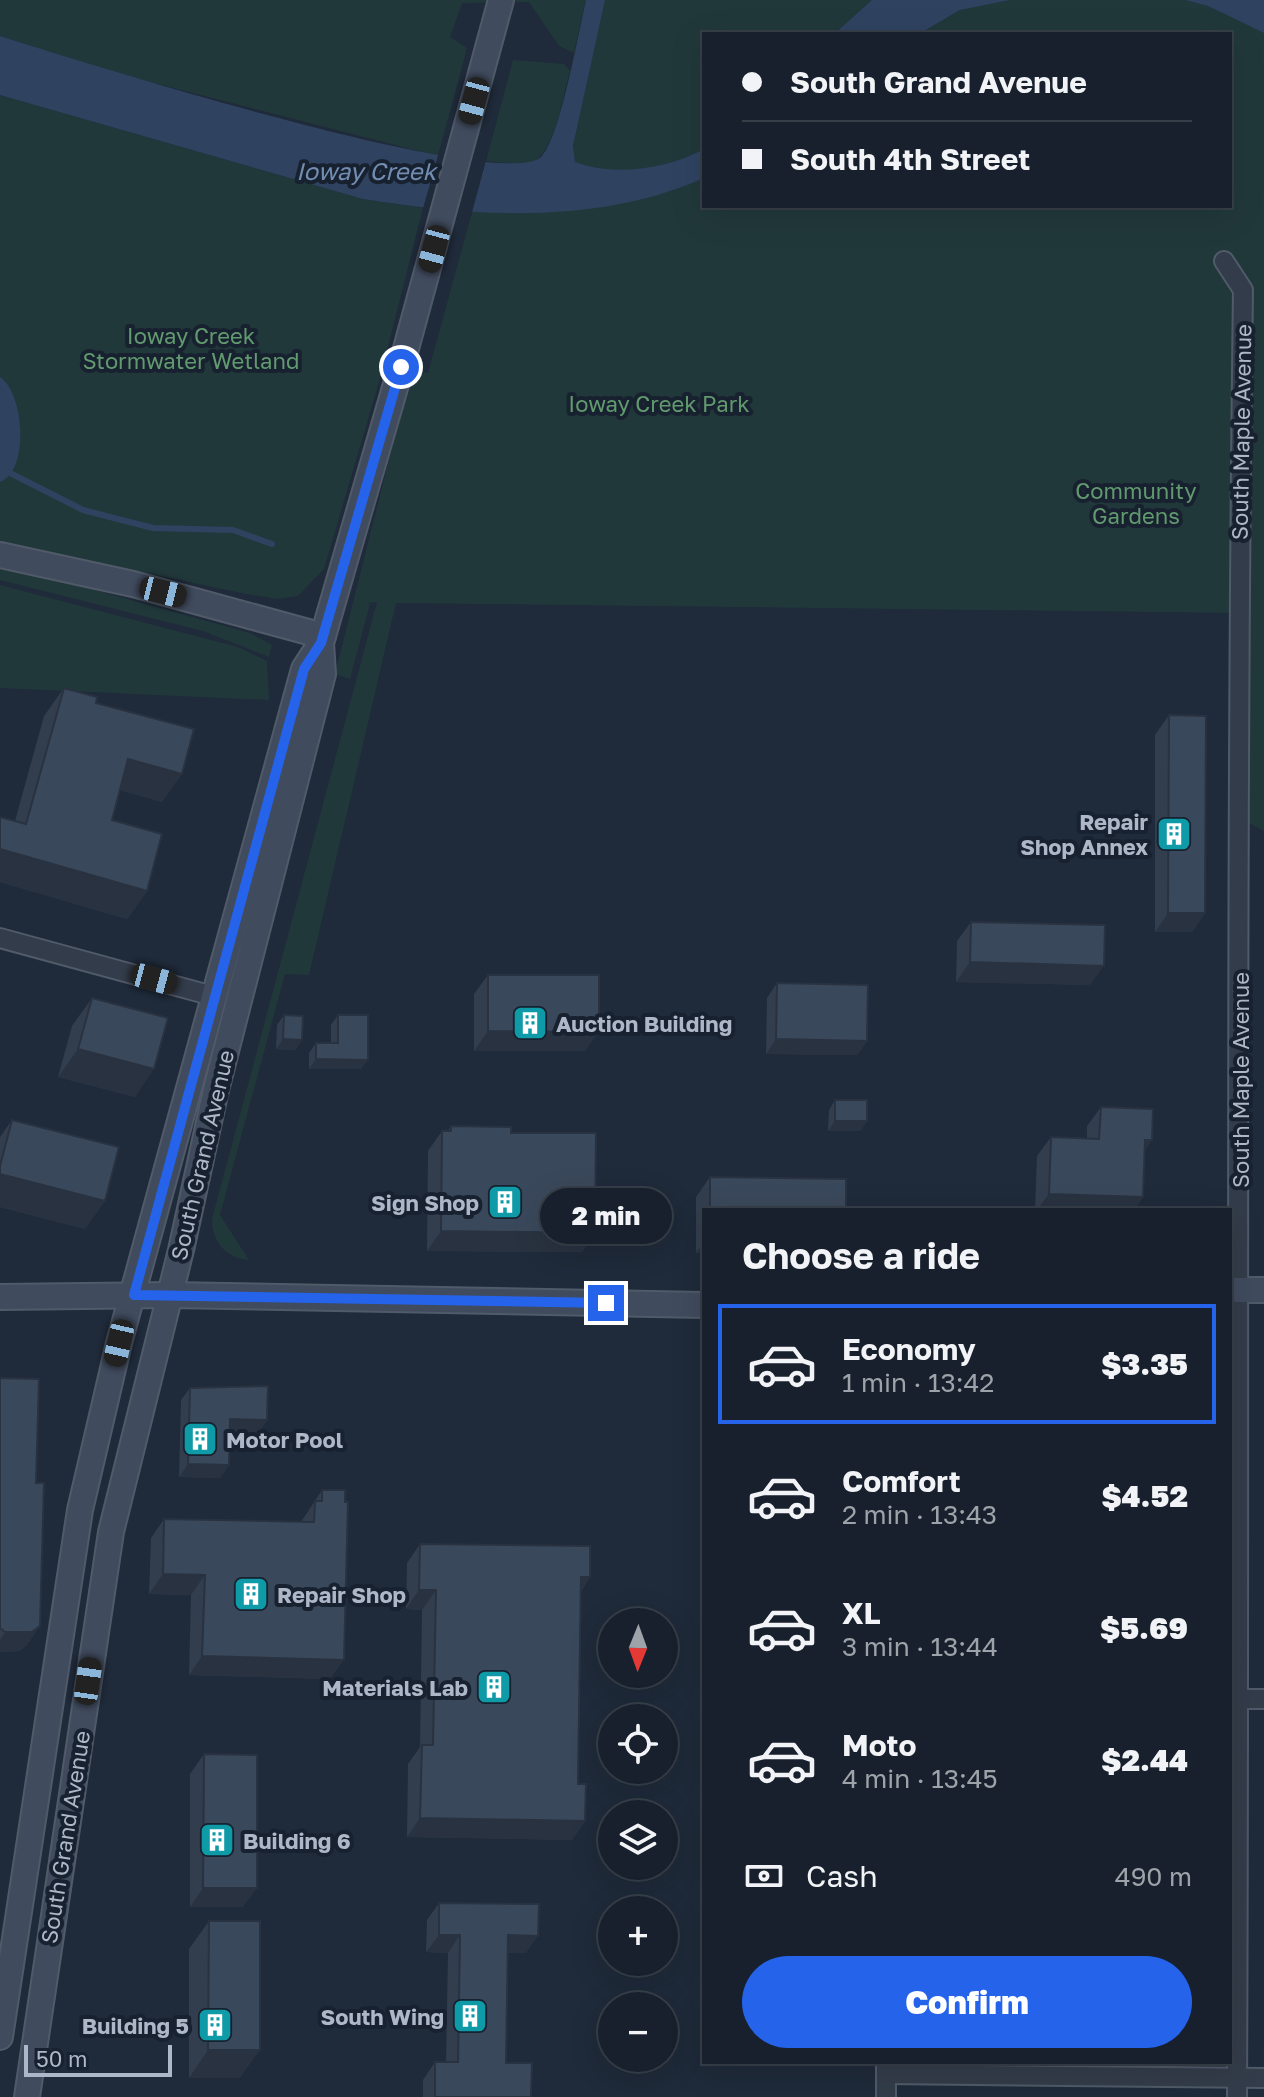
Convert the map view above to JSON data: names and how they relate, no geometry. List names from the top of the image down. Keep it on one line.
{"streets":{"street":["South Maple Avenue","South Grand Avenue"]},"water":["Ioway Creek"],"parks":["Ioway Creek Stormwater Wetland","Ioway Creek Park","Community Gardens"],"places":{"building":["Repair Shop Annex","Auction Building","Sign Shop","Motor Pool","Repair Shop","Materials Lab","Building 6","South Wing","Building 5"]},"scale_bar":"50 m","north":"bottom","page":{"banner":["South Grand Avenue","South 4th Street"],"bubble":"2 min","heading":"Choose a ride","list":[{"name":"Economy","note":"1 min · 13:42","value":"$3.35"},{"name":"Comfort","note":"2 min · 13:43","value":"$4.52"},{"name":"XL","note":"3 min · 13:44","value":"$5.69"},{"name":"Moto","note":"4 min · 13:45","value":"$2.44"}],"map_buttons":["+","−"],"pay":["Cash","490 m"],"buttons":"Confirm","scale":"50 m"}}
